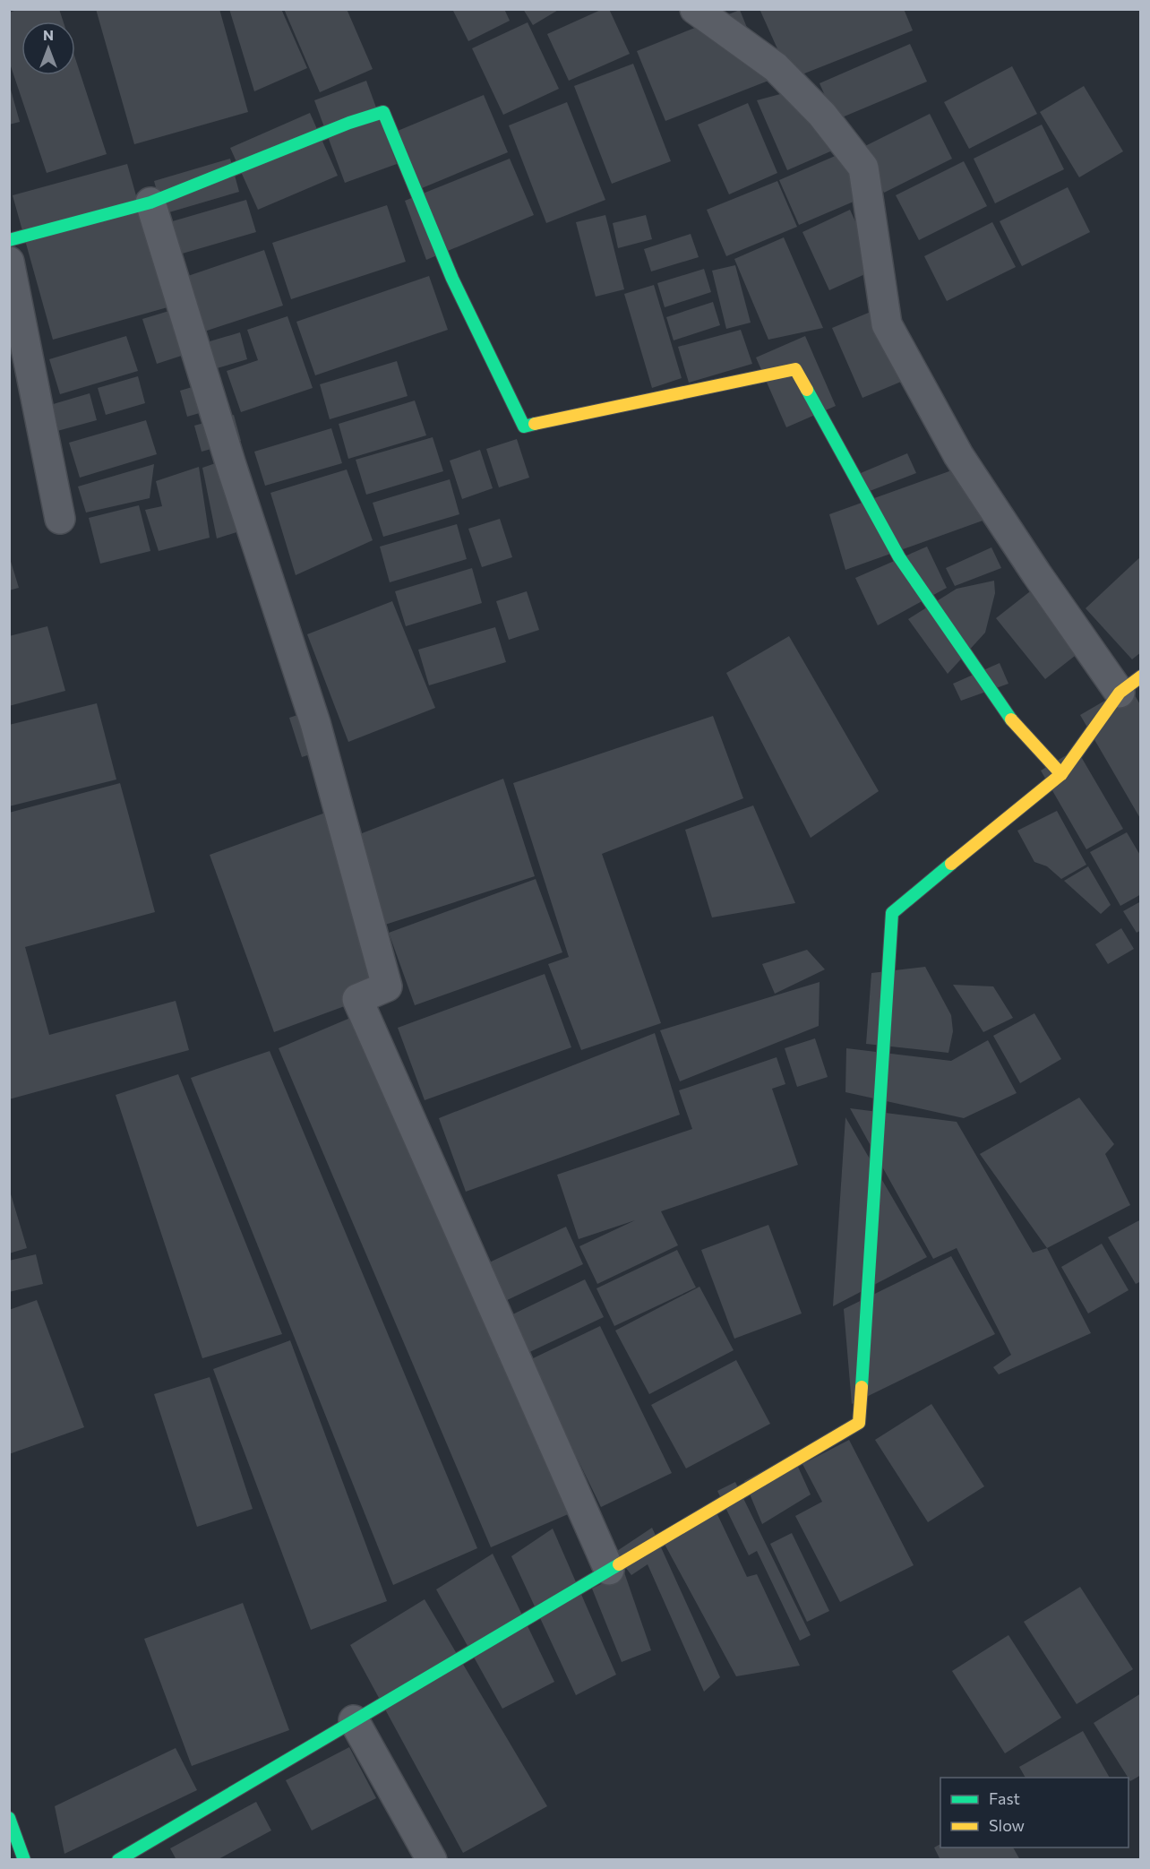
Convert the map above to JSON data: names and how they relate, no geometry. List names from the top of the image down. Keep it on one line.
{"legend":["Fast","Slow"],"north":"top"}
